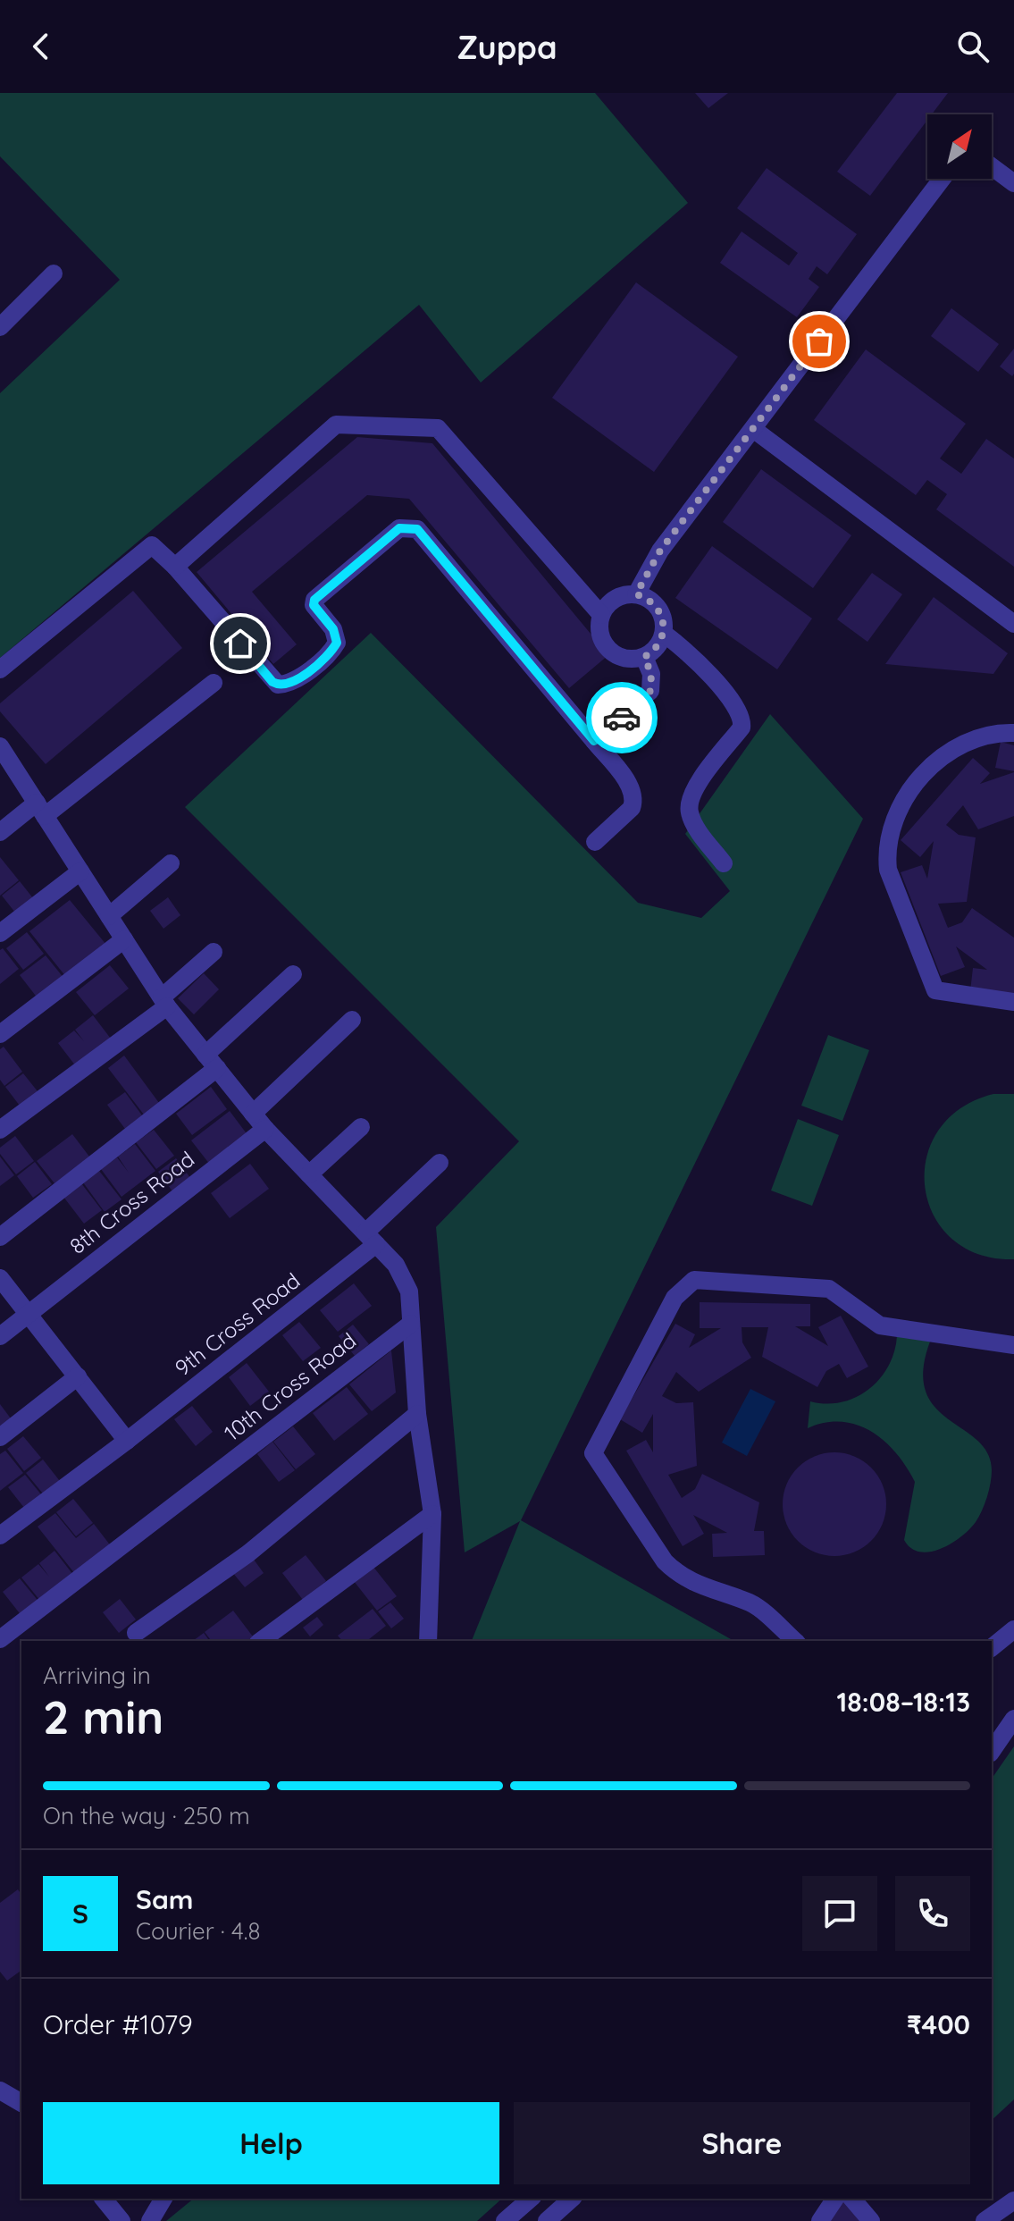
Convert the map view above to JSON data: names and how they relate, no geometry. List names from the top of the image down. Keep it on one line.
{"streets":{"street":["8th Cross Road","9th Cross Road","10th Cross Road"]},"north":"top right","page":{"header":"Zuppa","heading":["2 min","Arriving in","18:08–18:13"],"panel":["Sam","Courier · 4.8","Order #1079","₹400"],"bar":"On the way · 250 m","round":"S","buttons":["Help","Share"]}}
